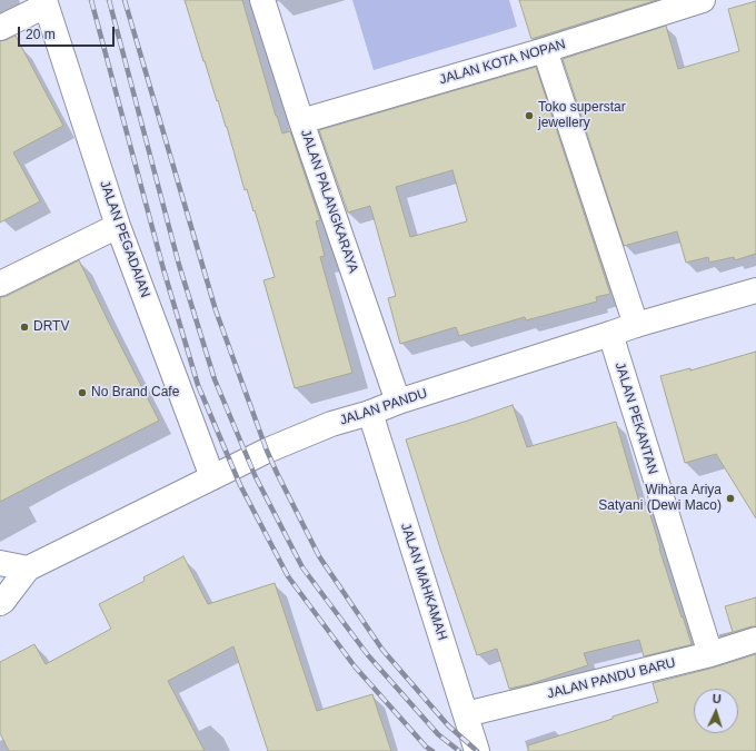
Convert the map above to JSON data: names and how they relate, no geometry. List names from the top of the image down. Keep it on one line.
{"streets":{"street":["JALAN KOTA NOPAN","JALAN PALANGKARAYA","JALAN PEGADAIAN","JALAN PANDU","JALAN PEKANTAN","JALAN MAHKAMAH","JALAN PANDU BARU"]},"crossings":[["JALAN KOTA NOPAN","JALAN PALANGKARAYA"],["JALAN PALANGKARAYA","JALAN PANDU"],["JALAN PEGADAIAN","JALAN PANDU"],["JALAN PANDU","JALAN PEKANTAN"],["JALAN PANDU","JALAN MAHKAMAH"],["JALAN PEKANTAN","JALAN PANDU BARU"],["JALAN MAHKAMAH","JALAN PANDU BARU"]],"places":["Toko superstar jewellery","DRTV","No Brand Cafe","Wihara Ariya Satyani (Dewi Maco)"],"scale_bar":"20 m","north":"top"}
